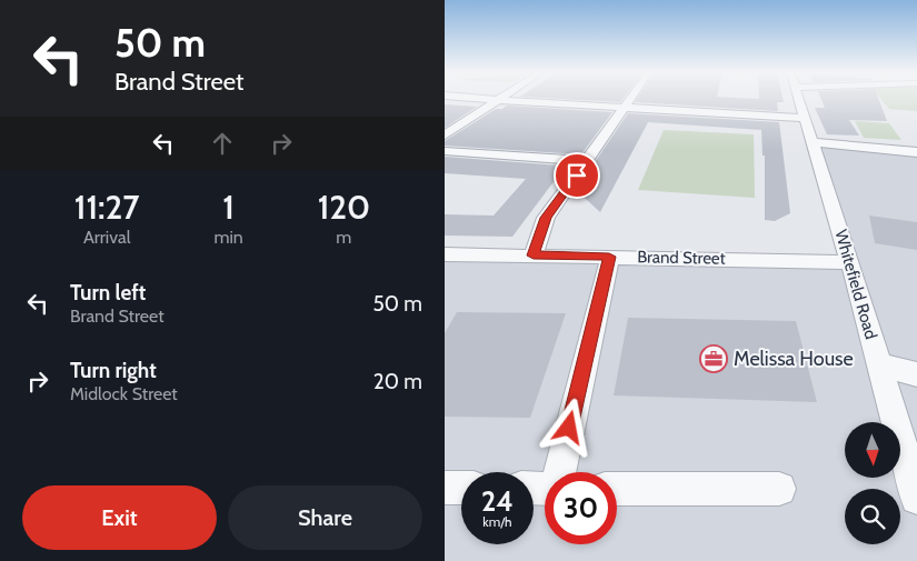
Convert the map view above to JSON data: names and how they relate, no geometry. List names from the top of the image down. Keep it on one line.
{"streets":{"street":["Brand Street","Whitefield Road"]},"crossings":[["Brand Street","Whitefield Road"]],"places":{"office":["Melissa House"]},"north":"bottom","page":{"turn":["50 m","Brand Street"],"eta":["11:27","Arrival","1","min","120","m"],"list":[{"name":"Turn left","note":"Brand Street","value":"50 m"},{"name":"Turn right","note":"Midlock Street","value":"20 m"}],"speed":"24 km/h","limit":"30","buttons":["Exit","Share"]}}
